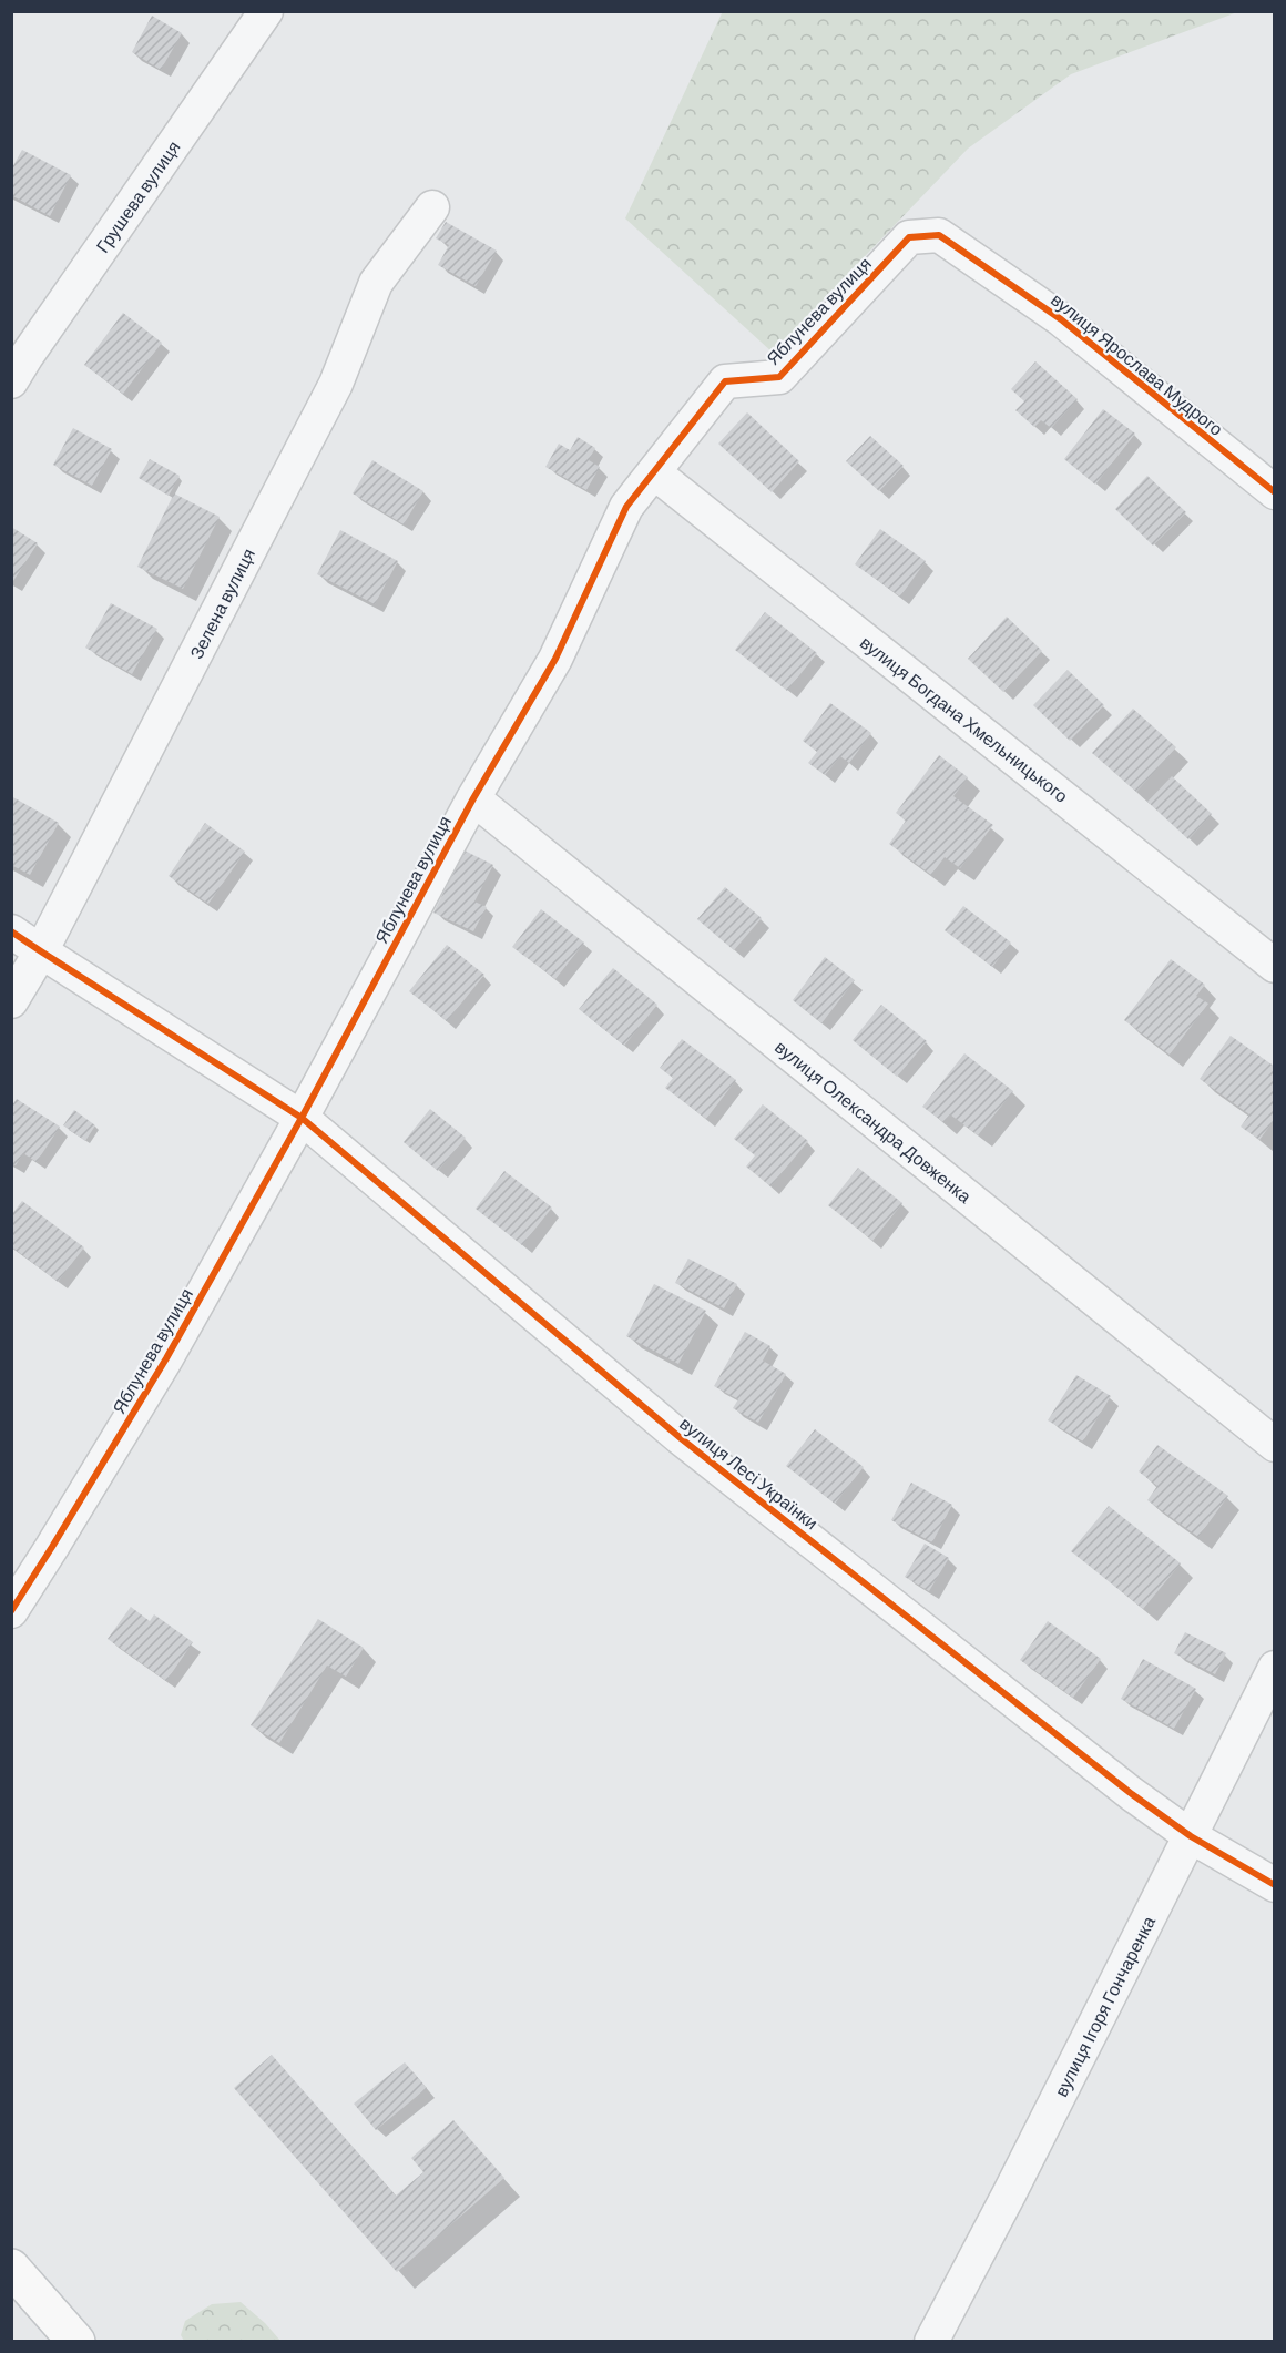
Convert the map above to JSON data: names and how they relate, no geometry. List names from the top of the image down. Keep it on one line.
{"streets":{"street":["Грушева вулиця","Яблунева вулиця","вулиця Ярослава Мудрого","Зелена вулиця","вулиця Богдана Хмельницького","вулиця Олександра Довженка","вулиця Лесі Українки","вулиця Ігоря Гончаренка"]},"crossings":[["Яблунева вулиця","вулиця Ярослава Мудрого"],["Яблунева вулиця","вулиця Богдана Хмельницького"],["Яблунева вулиця","вулиця Олександра Довженка"],["Яблунева вулиця","вулиця Лесі Українки"],["Зелена вулиця","вулиця Лесі Українки"],["вулиця Лесі Українки","вулиця Ігоря Гончаренка"]]}
